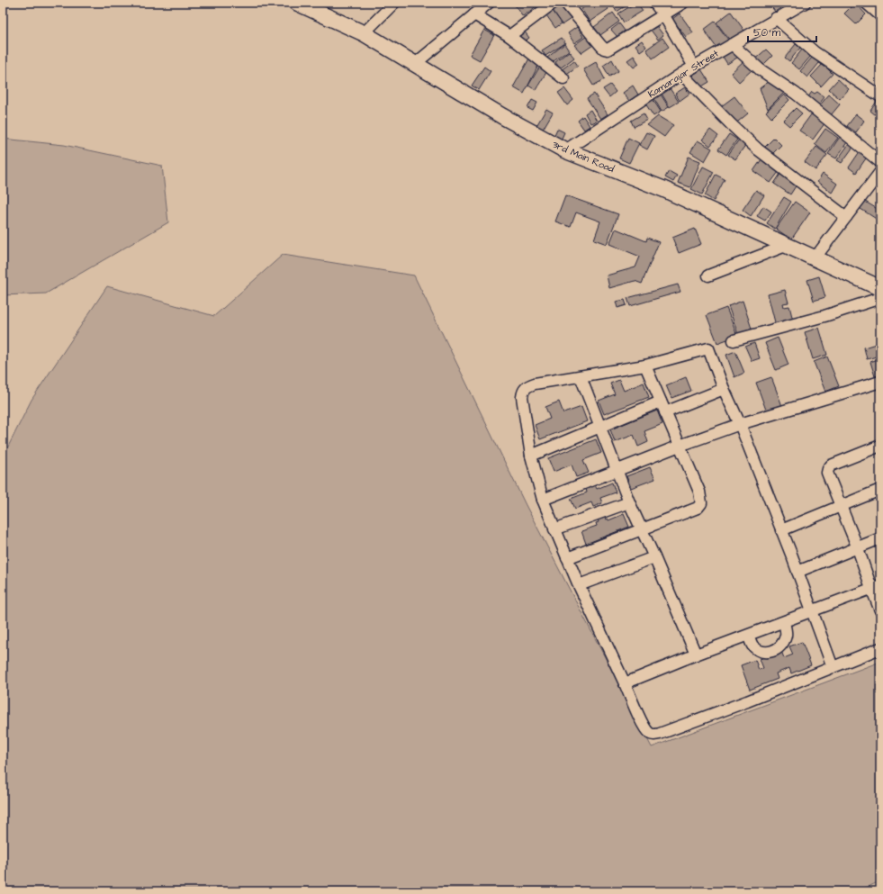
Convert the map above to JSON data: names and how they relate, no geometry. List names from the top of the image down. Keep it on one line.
{"streets":{"street":["Kamarajar Street","3rd Main Road"]},"crossings":[["Kamarajar Street","3rd Main Road"]],"scale_bar":"50 m"}
